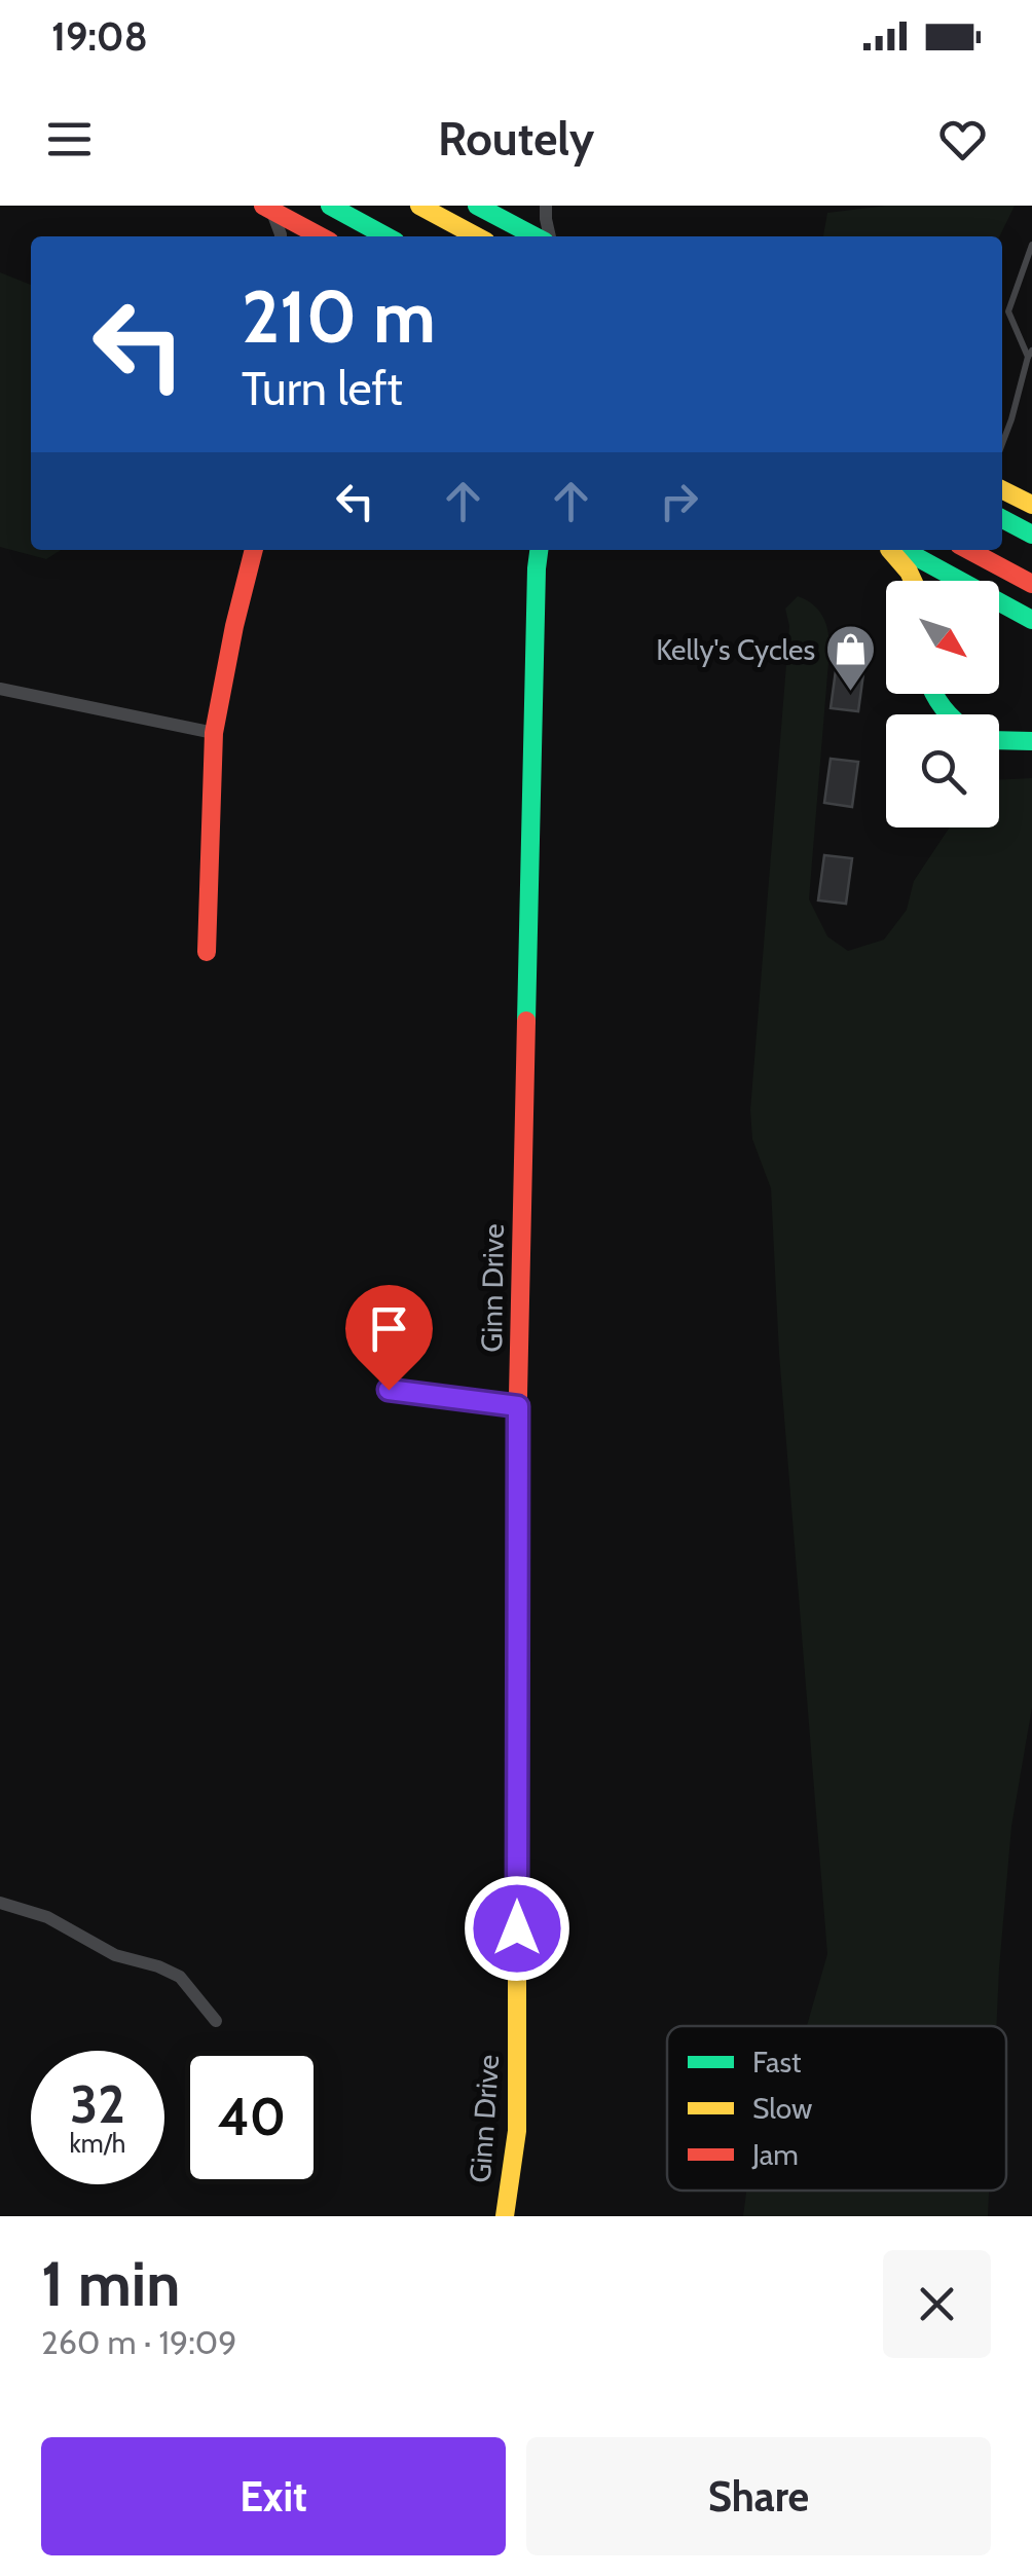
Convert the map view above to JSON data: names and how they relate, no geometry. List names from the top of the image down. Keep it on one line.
{"streets":{"main road":["Ginn Drive"]},"places":{"shop":["Kelly's Cycles"]},"legend":["Fast","Slow","Jam"],"north":"bottom right","page":{"status":"19:08","header":"Routely","turn":["210 m","Turn left"],"speed":"32 km/h","limit":"40","heading":["1 min","260 m · 19:09"],"buttons":["Exit","Share"]}}
